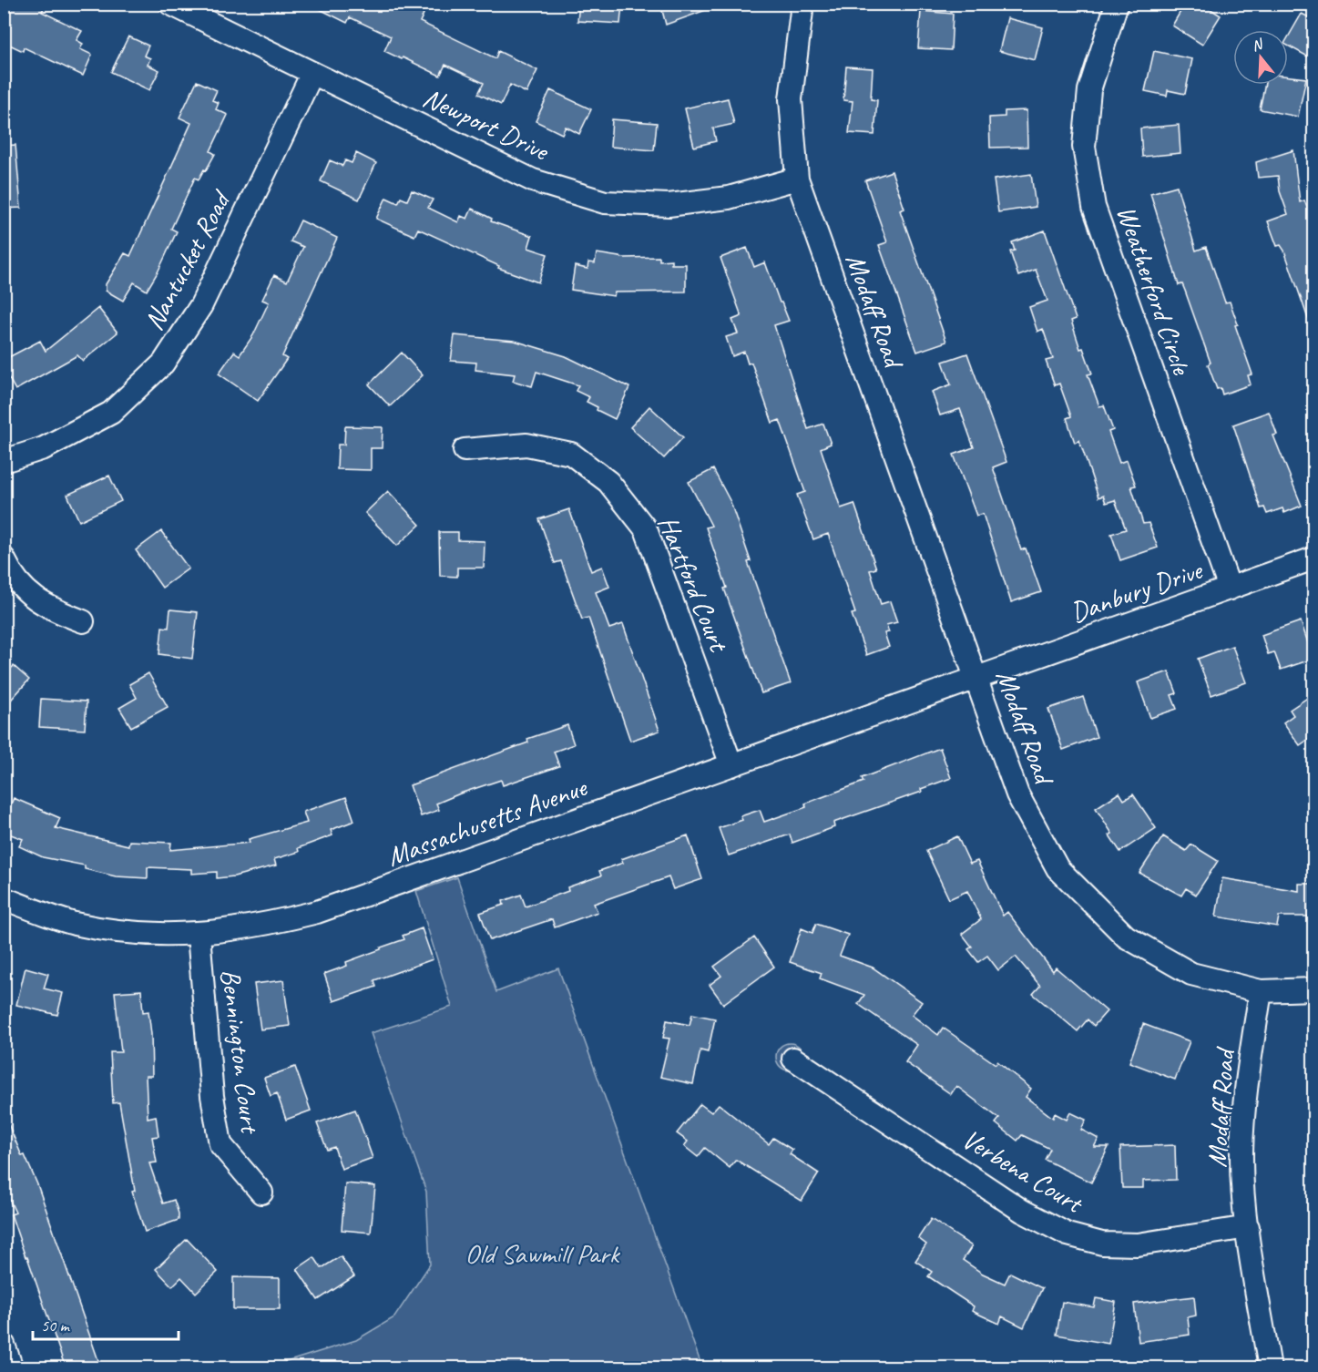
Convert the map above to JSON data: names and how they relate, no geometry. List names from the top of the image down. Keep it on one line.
{"streets":{"street":["Newport Drive","Nantucket Road","Weatherford Circle","Modaff Road","Hartford Court","Danbury Drive","Massachusetts Avenue","Bennington Court","Verbena Court"]},"crossings":[["Newport Drive","Nantucket Road"],["Newport Drive","Modaff Road"],["Weatherford Circle","Danbury Drive"],["Modaff Road","Danbury Drive"],["Modaff Road","Massachusetts Avenue"],["Modaff Road","Verbena Court"],["Hartford Court","Massachusetts Avenue"],["Danbury Drive","Massachusetts Avenue"],["Massachusetts Avenue","Bennington Court"]],"parks":["Old Sawmill Park"],"scale_bar":"50 m","north":"top"}
